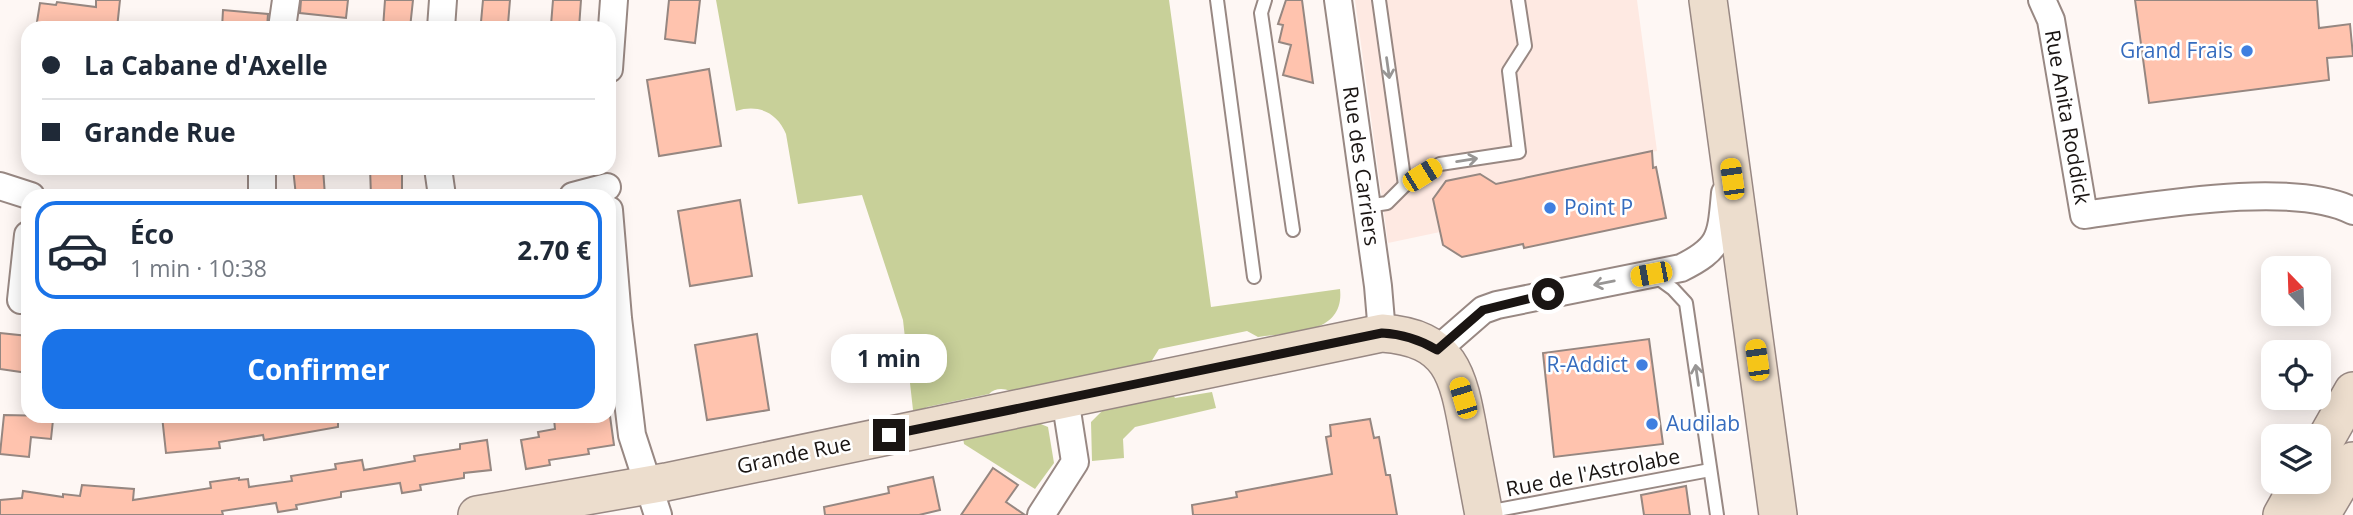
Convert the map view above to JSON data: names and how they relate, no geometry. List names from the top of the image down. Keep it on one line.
{"streets":{"street":["Rue Anita Roddick","Rue des Carriers","Grande Rue"],"lane":["Rue de l'Astrolabe"]},"crossings":[["Rue des Carriers","Grande Rue"]],"places":["Grand Frais","Point P","R-Addict","Audilab"],"north":"top left","page":{"banner":["La Cabane d'Axelle","Grande Rue"],"list":[{"name":"Éco","note":"1 min · 10:38","value":"2.70 €"}],"buttons":"Confirmer","bubble":"1 min"}}
